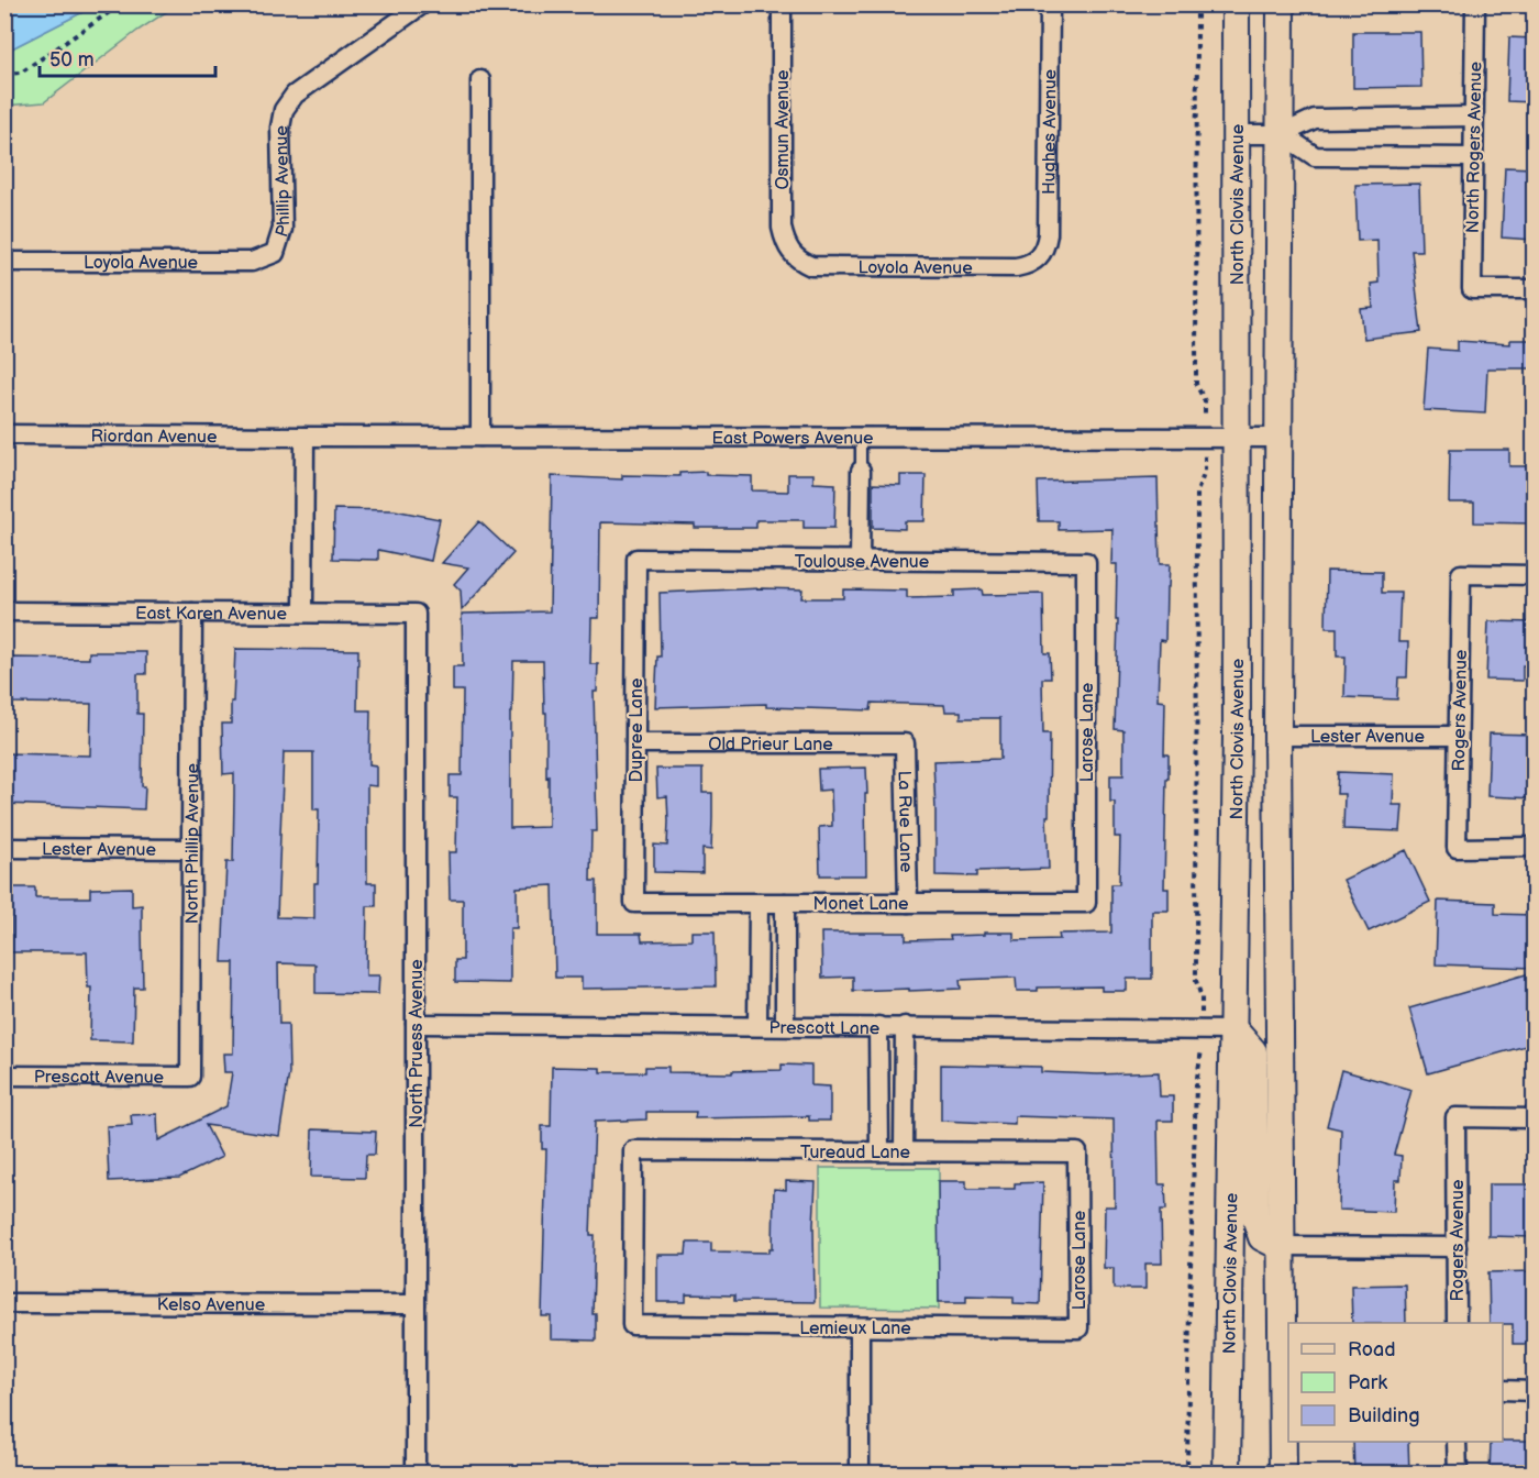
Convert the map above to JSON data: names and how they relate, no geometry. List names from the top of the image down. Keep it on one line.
{"streets":{"main road":["North Clovis Avenue"],"street":["Osmun Avenue","Hughes Avenue","North Rogers Avenue","Phillip Avenue","Loyola Avenue","Riordan Avenue","East Powers Avenue","Toulouse Avenue","East Karen Avenue","Rogers Avenue","Dupree Lane","Larose Lane","Lester Avenue","Old Prieur Lane","La Rue Lane","North Phillip Avenue","Monet Lane","Prescott Lane","North Pruess Avenue","Prescott Avenue","Tureaud Lane","Kelso Avenue","Lemieux Lane"]},"crossings":[["Osmun Avenue","Loyola Avenue"],["Hughes Avenue","Loyola Avenue"],["Phillip Avenue","Loyola Avenue"],["North Clovis Avenue","East Powers Avenue"],["North Clovis Avenue","Prescott Lane"],["Riordan Avenue","East Powers Avenue"],["Toulouse Avenue","Dupree Lane"],["Toulouse Avenue","Larose Lane"],["East Karen Avenue","North Phillip Avenue"],["East Karen Avenue","North Pruess Avenue"],["Rogers Avenue","Lester Avenue"],["Dupree Lane","Old Prieur Lane"],["Dupree Lane","Monet Lane"],["Larose Lane","Monet Lane"],["Larose Lane","Tureaud Lane"],["Larose Lane","Lemieux Lane"],["Lester Avenue","North Phillip Avenue"],["Old Prieur Lane","La Rue Lane"],["La Rue Lane","Monet Lane"],["North Phillip Avenue","Prescott Avenue"],["Prescott Lane","North Pruess Avenue"],["North Pruess Avenue","Kelso Avenue"],["Tureaud Lane","Lemieux Lane"]],"legend":["Road","Park","Building"],"scale_bar":"50 m"}
